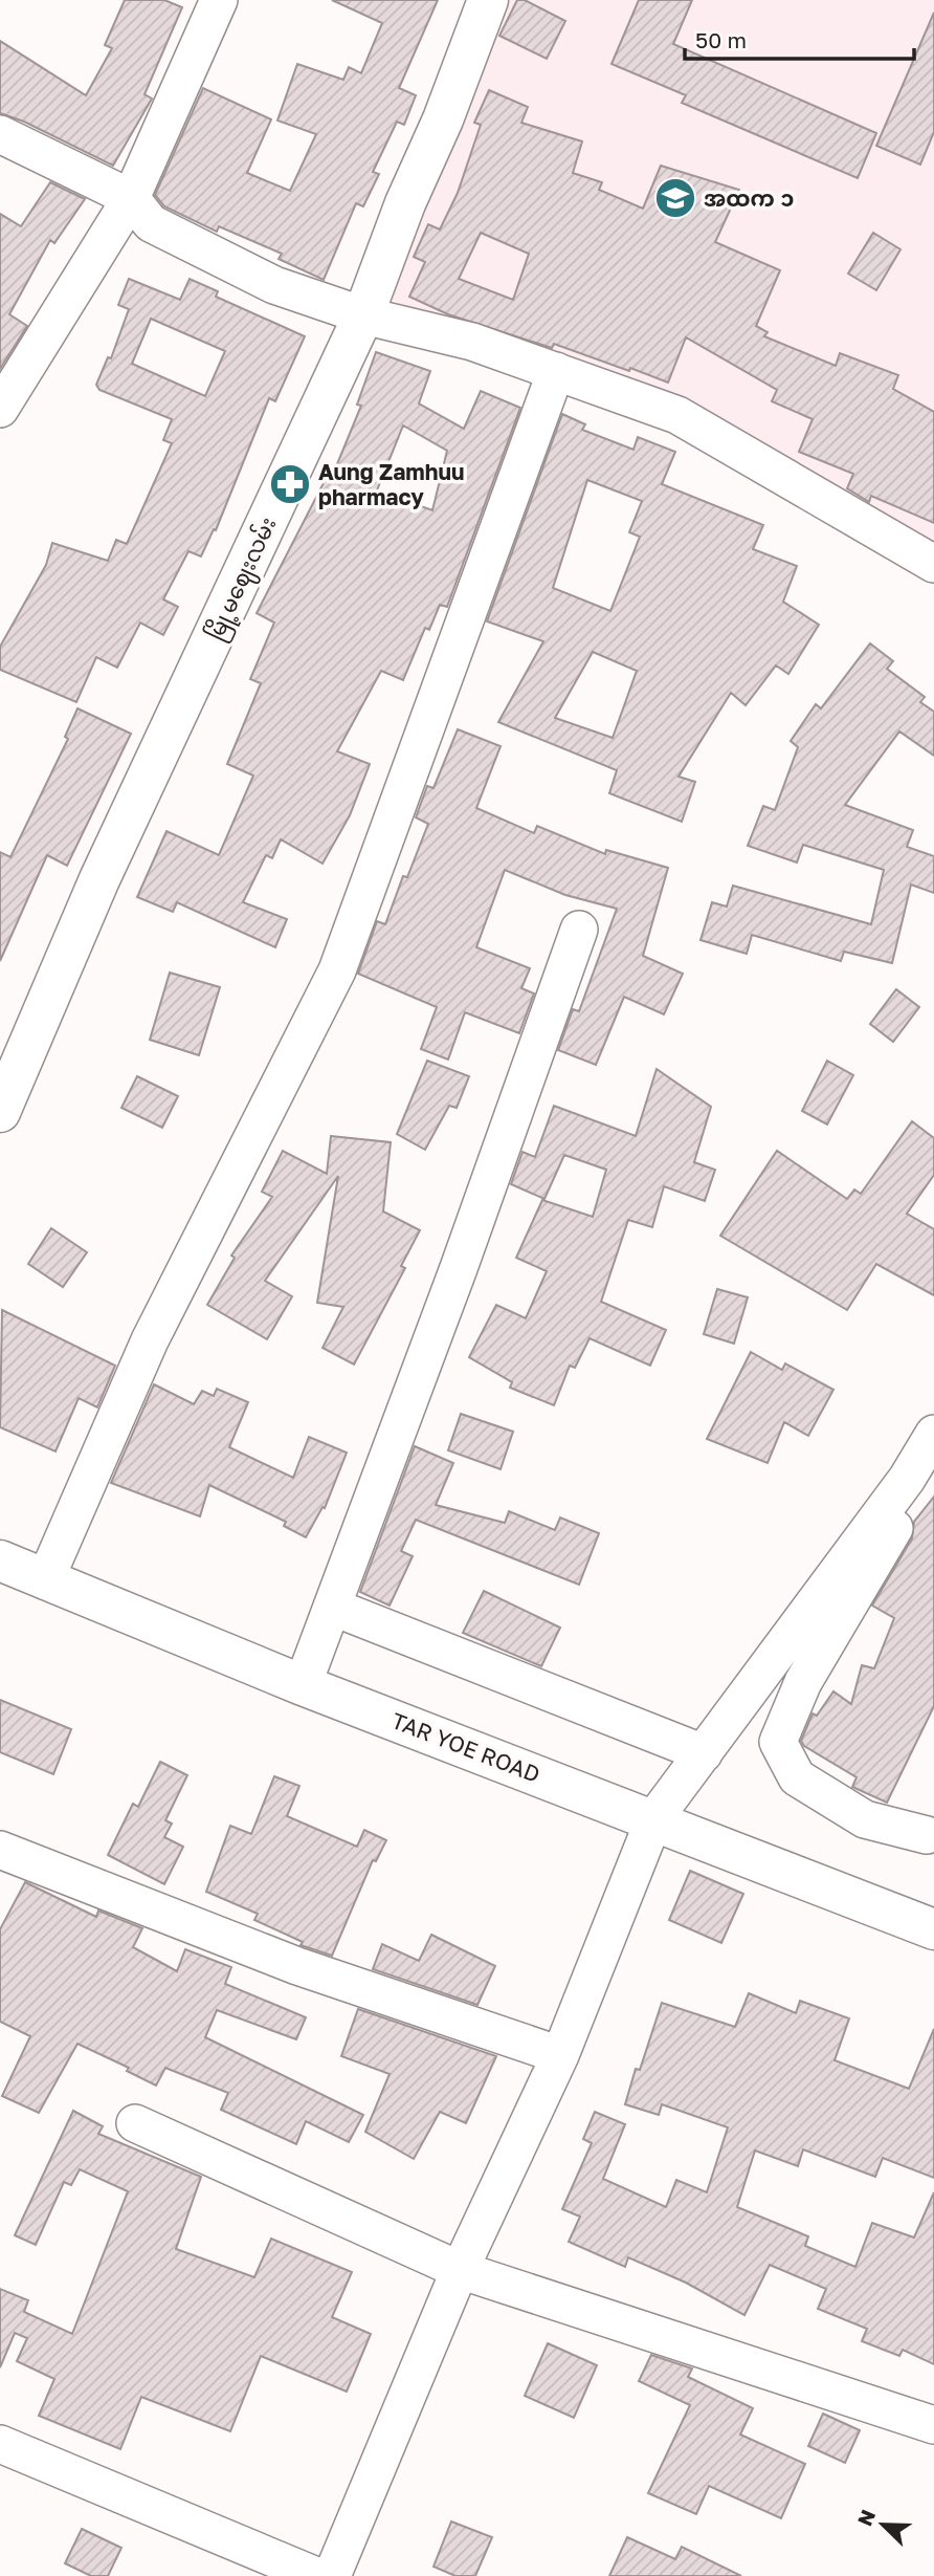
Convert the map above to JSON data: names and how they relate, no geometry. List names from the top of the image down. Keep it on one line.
{"streets":{"main road":["မြို့မဈေးလမ်း","TAR YOE ROAD"]},"places":{"school or university":["အထက ၁"],"pharmacy":["Aung Zamhuu pharmacy"]},"scale_bar":"50 m","north":"top left"}
